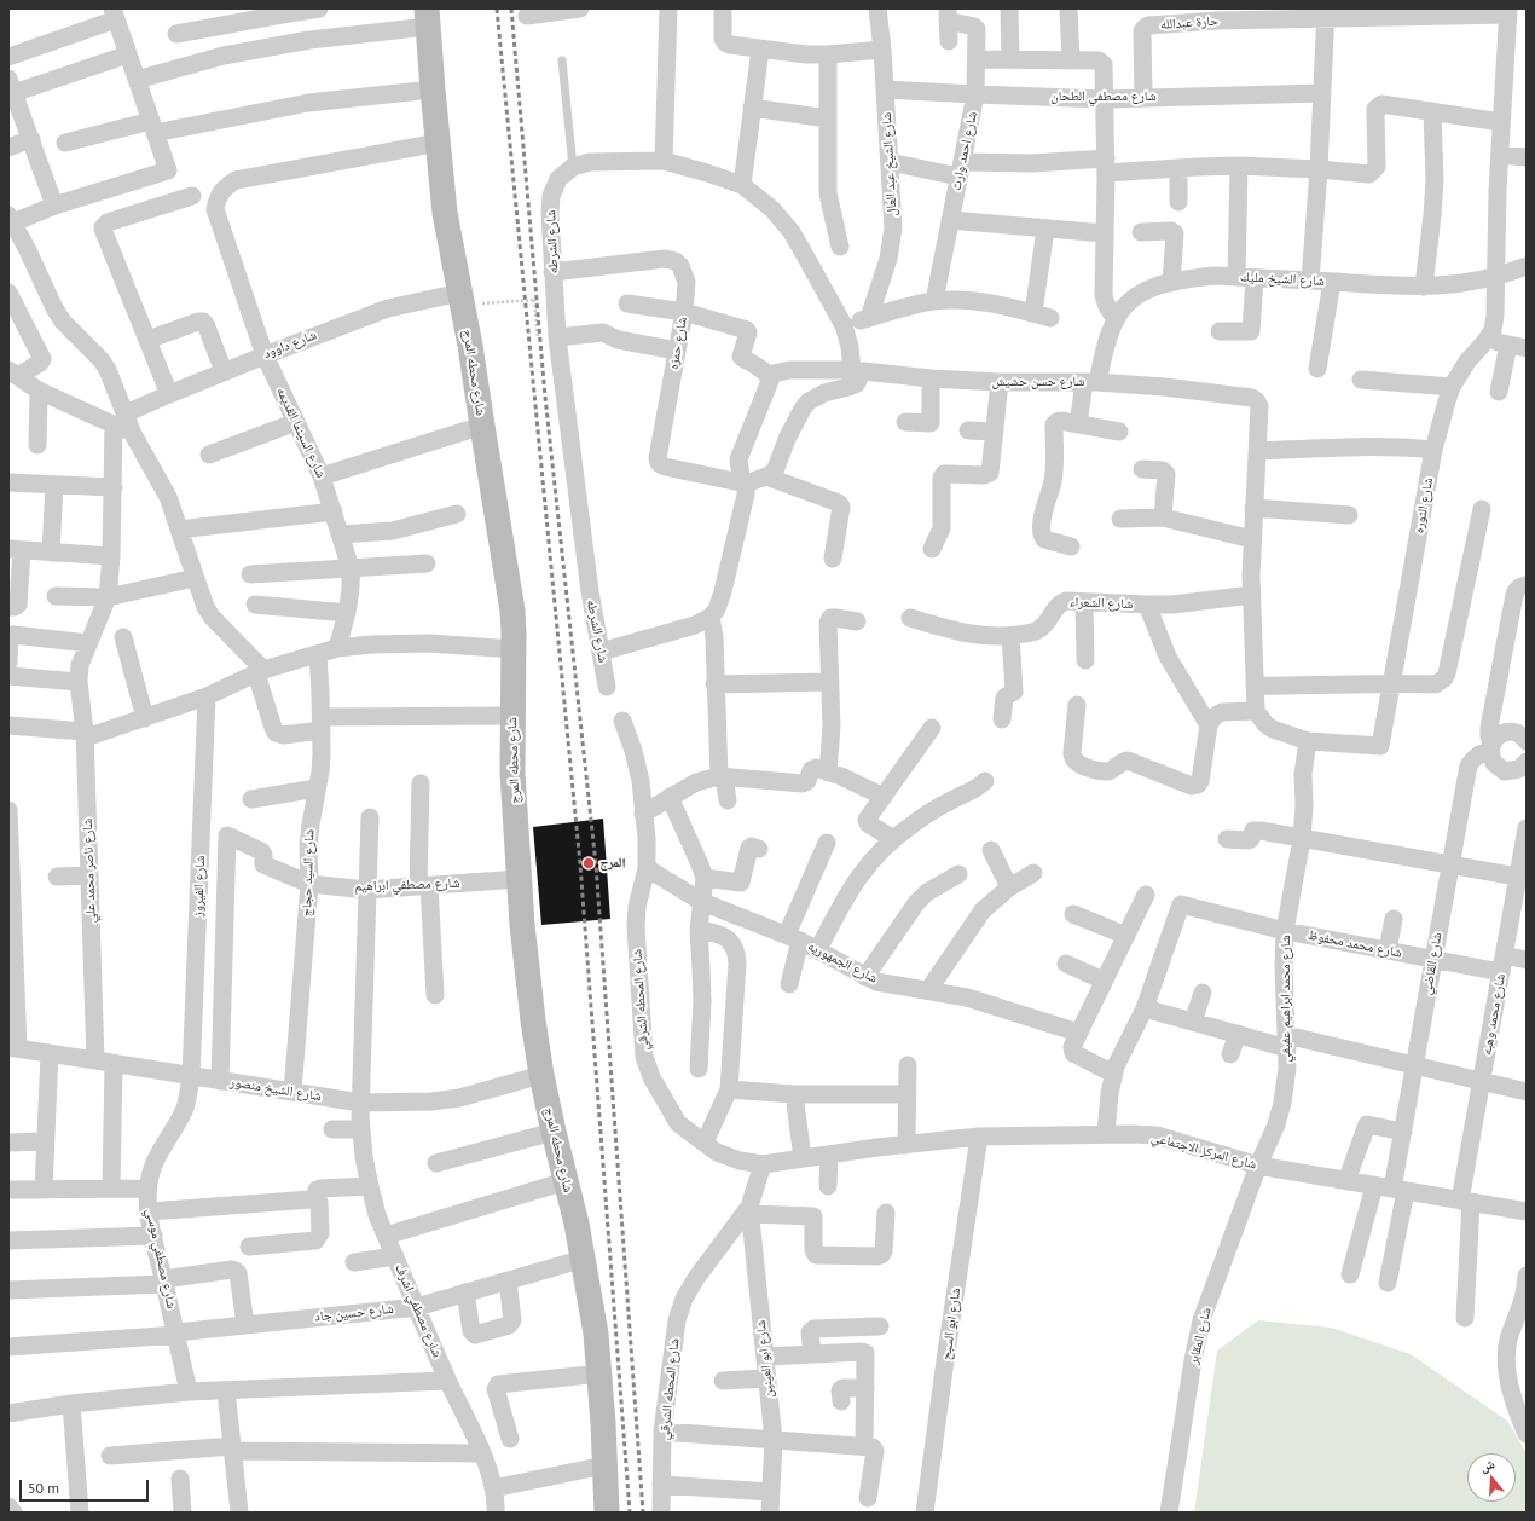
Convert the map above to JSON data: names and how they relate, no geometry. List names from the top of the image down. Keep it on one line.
{"streets":{"main road":["شارع محطه المرج"],"street":["حارة عبدالله","شارع مصطفي الطحان","شارع احمد وارث","شارع الشيخ عبد العال","شارع الشرطه","شارع الشيخ مليك","شارع حمزه","شارع داوود","شارع حسن حشيش","شارع السينما القديمه","شارع الثوره","شارع الشعراء","شارع ناصر محمد علي","شارع السيد حجاج","شارع مصطفي ابراهيم","شارع الفيروز","شارع محمد محفوظ","شارع الجمهوريه","شارع القاضي","شارع محمد ابراهيم عفيفي","شارع المحطه الشرقي","شارع محمد وهبه","شارع الشيخ منصور","شارع المركز الاجتماعي","شارع مصطفي موسي","شارع مصطفي اشرف","شارع حسين جاد","شارع ابو السبح","شارع المقابر","شارع ابو العينين"]},"crossings":[["حارة عبدالله","شارع مصطفي الطحان"],["حارة عبدالله","شارع الثوره"],["شارع مصطفي الطحان","شارع احمد وارث"],["شارع مصطفي الطحان","شارع الشيخ عبد العال"],["شارع الشرطه","شارع حمزه"],["شارع الشيخ مليك","شارع حسن حشيش"],["شارع الشيخ مليك","شارع الثوره"],["شارع داوود","شارع محطه المرج"],["شارع داوود","شارع السينما القديمه"],["شارع داوود","شارع ناصر محمد علي"],["شارع محطه المرج","شارع السينما القديمه"],["شارع محطه المرج","شارع مصطفي ابراهيم"],["شارع محطه المرج","شارع الشيخ منصور"],["شارع محطه المرج","شارع حسين جاد"],["شارع حسن حشيش","شارع الشعراء"],["شارع الثوره","شارع محمد ابراهيم عفيفي"],["شارع ناصر محمد علي","شارع الشيخ منصور"],["شارع السيد حجاج","شارع مصطفي ابراهيم"],["شارع السيد حجاج","شارع الشيخ منصور"],["شارع مصطفي ابراهيم","شارع الشيخ منصور"],["شارع مصطفي ابراهيم","شارع مصطفي اشرف"],["شارع الفيروز","شارع الشيخ منصور"],["شارع الفيروز","شارع مصطفي موسي"],["شارع محمد محفوظ","شارع القاضي"],["شارع محمد محفوظ","شارع محمد ابراهيم عفيفي"],["شارع محمد محفوظ","شارع محمد وهبه"],["شارع الجمهوريه","شارع المحطه الشرقي"],["شارع القاضي","شارع المركز الاجتماعي"],["شارع محمد ابراهيم عفيفي","شارع المركز الاجتماعي"],["شارع محمد ابراهيم عفيفي","شارع المقابر"],["شارع المحطه الشرقي","شارع المركز الاجتماعي"],["شارع المحطه الشرقي","شارع ابو العينين"],["شارع محمد وهبه","شارع المركز الاجتماعي"],["شارع الشيخ منصور","شارع مصطفي موسي"],["شارع الشيخ منصور","شارع مصطفي اشرف"],["شارع المركز الاجتماعي","شارع ابو السبح"],["شارع المركز الاجتماعي","شارع المقابر"],["شارع مصطفي موسي","شارع حسين جاد"],["شارع مصطفي اشرف","شارع حسين جاد"]],"places":["المرج"],"scale_bar":"50 m","north":"top"}
